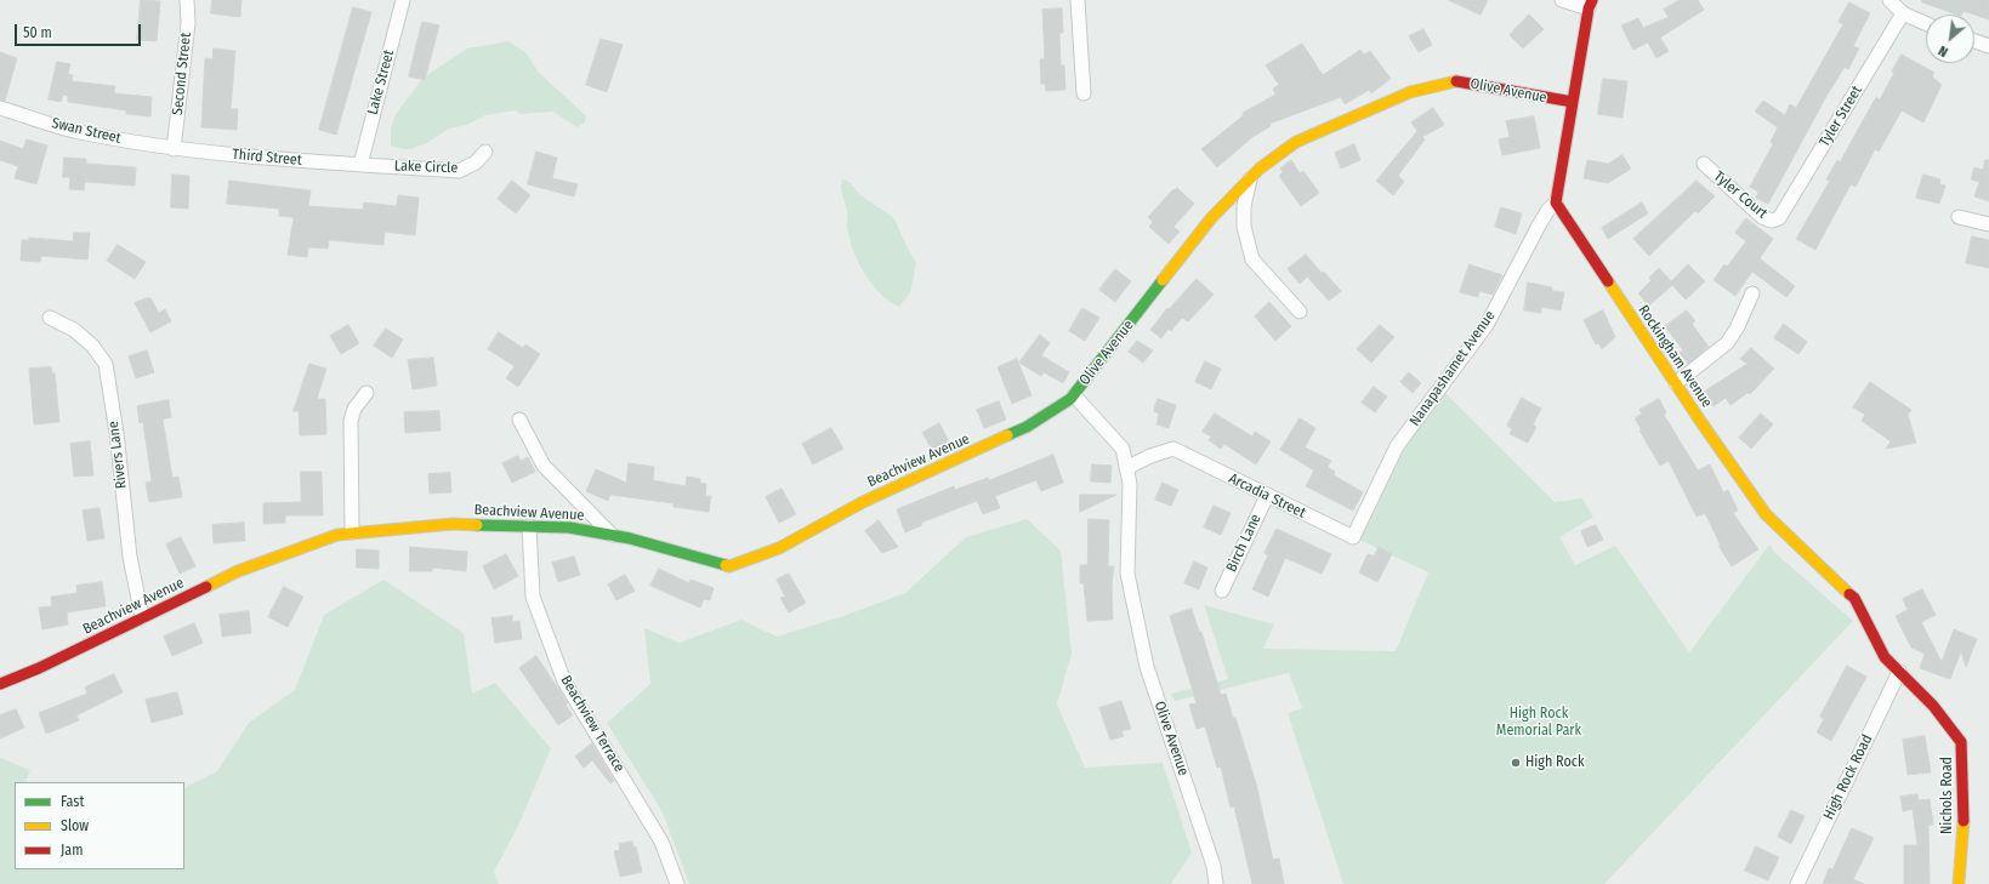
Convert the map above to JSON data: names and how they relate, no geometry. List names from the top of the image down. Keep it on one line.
{"streets":{"street":["Second Street","Lake Street","Olive Avenue","Tyler Street","Swan Street","Third Street","Lake Circle","Tyler Court","Rockingham Avenue","Nanapashamet Avenue","Rivers Lane","Beachview Avenue","Arcadia Street","Birch Lane","Beachview Terrace","High Rock Road","Nichols Road"]},"crossings":[["Second Street","Swan Street"],["Second Street","Third Street"],["Lake Street","Third Street"],["Lake Street","Lake Circle"],["Olive Avenue","Beachview Avenue"],["Olive Avenue","Arcadia Street"],["Tyler Street","Tyler Court"],["Swan Street","Third Street"],["Third Street","Lake Circle"],["Rockingham Avenue","Nanapashamet Avenue"],["Rockingham Avenue","High Rock Road"],["Rockingham Avenue","Nichols Road"],["Nanapashamet Avenue","Arcadia Street"],["Rivers Lane","Beachview Avenue"],["Beachview Avenue","Beachview Terrace"],["Arcadia Street","Birch Lane"],["High Rock Road","Nichols Road"]],"parks":["High Rock Memorial Park"],"places":["High Rock"],"legend":["Fast","Slow","Jam"],"scale_bar":"50 m","north":"bottom left"}
